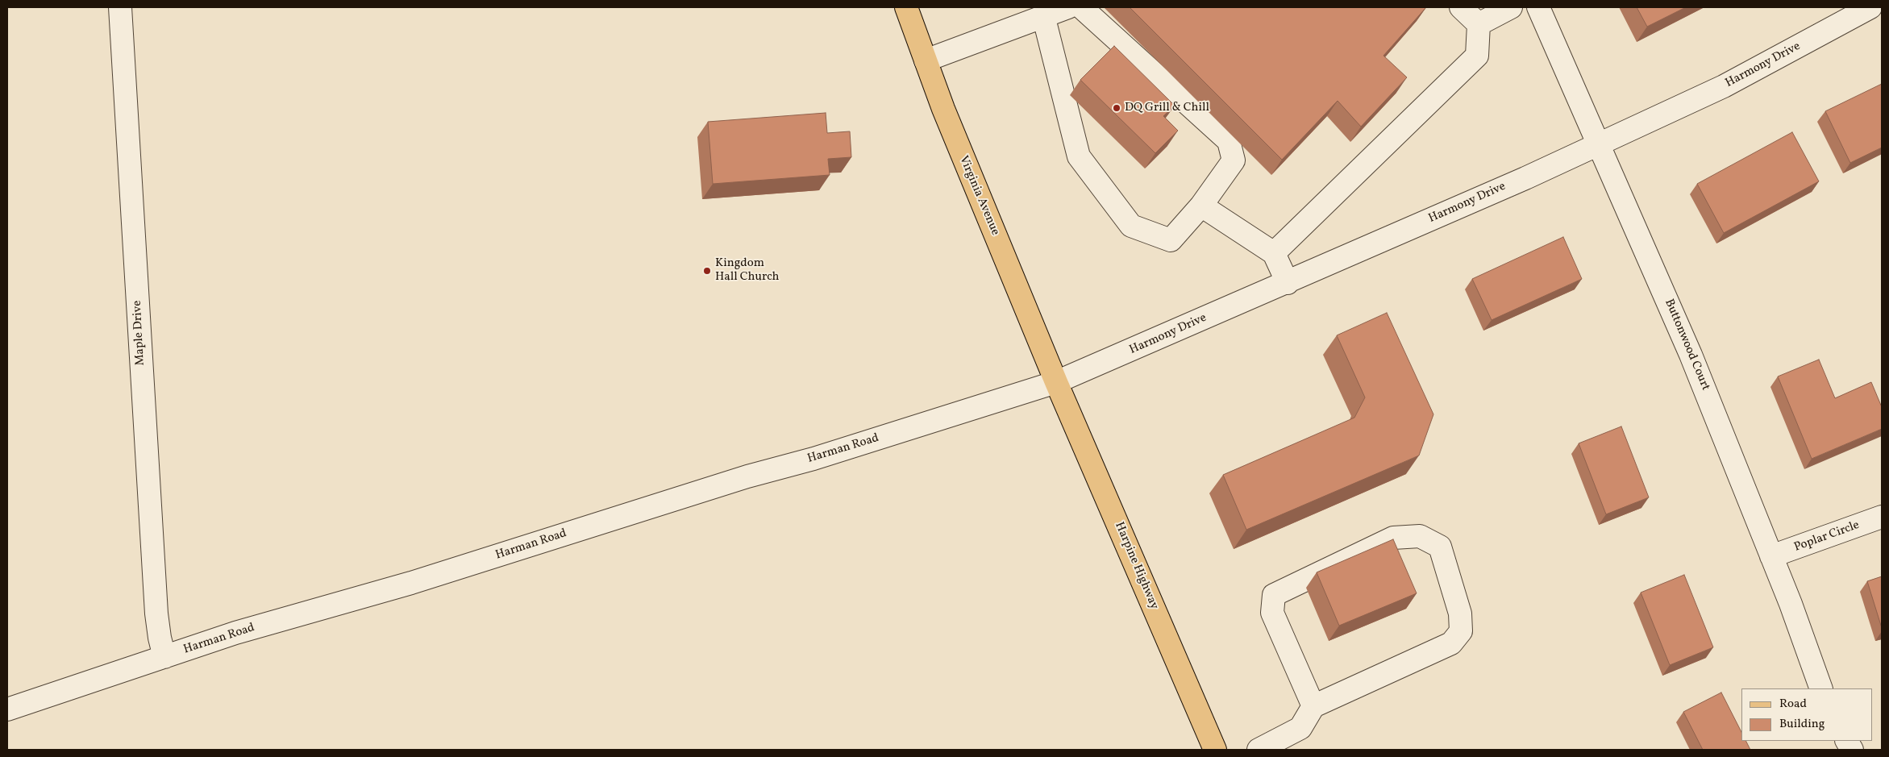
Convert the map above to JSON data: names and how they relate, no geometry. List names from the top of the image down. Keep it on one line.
{"streets":{"main road":["Virginia Avenue","Harpine Highway"],"street":["Harmony Drive","Maple Drive","Buttonwood Court","Harman Road","Poplar Circle"]},"crossings":[["Harmony Drive","Virginia Avenue"],["Harmony Drive","Buttonwood Court"],["Harmony Drive","Harman Road"],["Harmony Drive","Harpine Highway"],["Virginia Avenue","Harman Road"],["Virginia Avenue","Harpine Highway"],["Maple Drive","Harman Road"],["Buttonwood Court","Poplar Circle"],["Harman Road","Harpine Highway"]],"places":["DQ Grill & Chill","Kingdom Hall Church"],"legend":["Road","Building"]}
